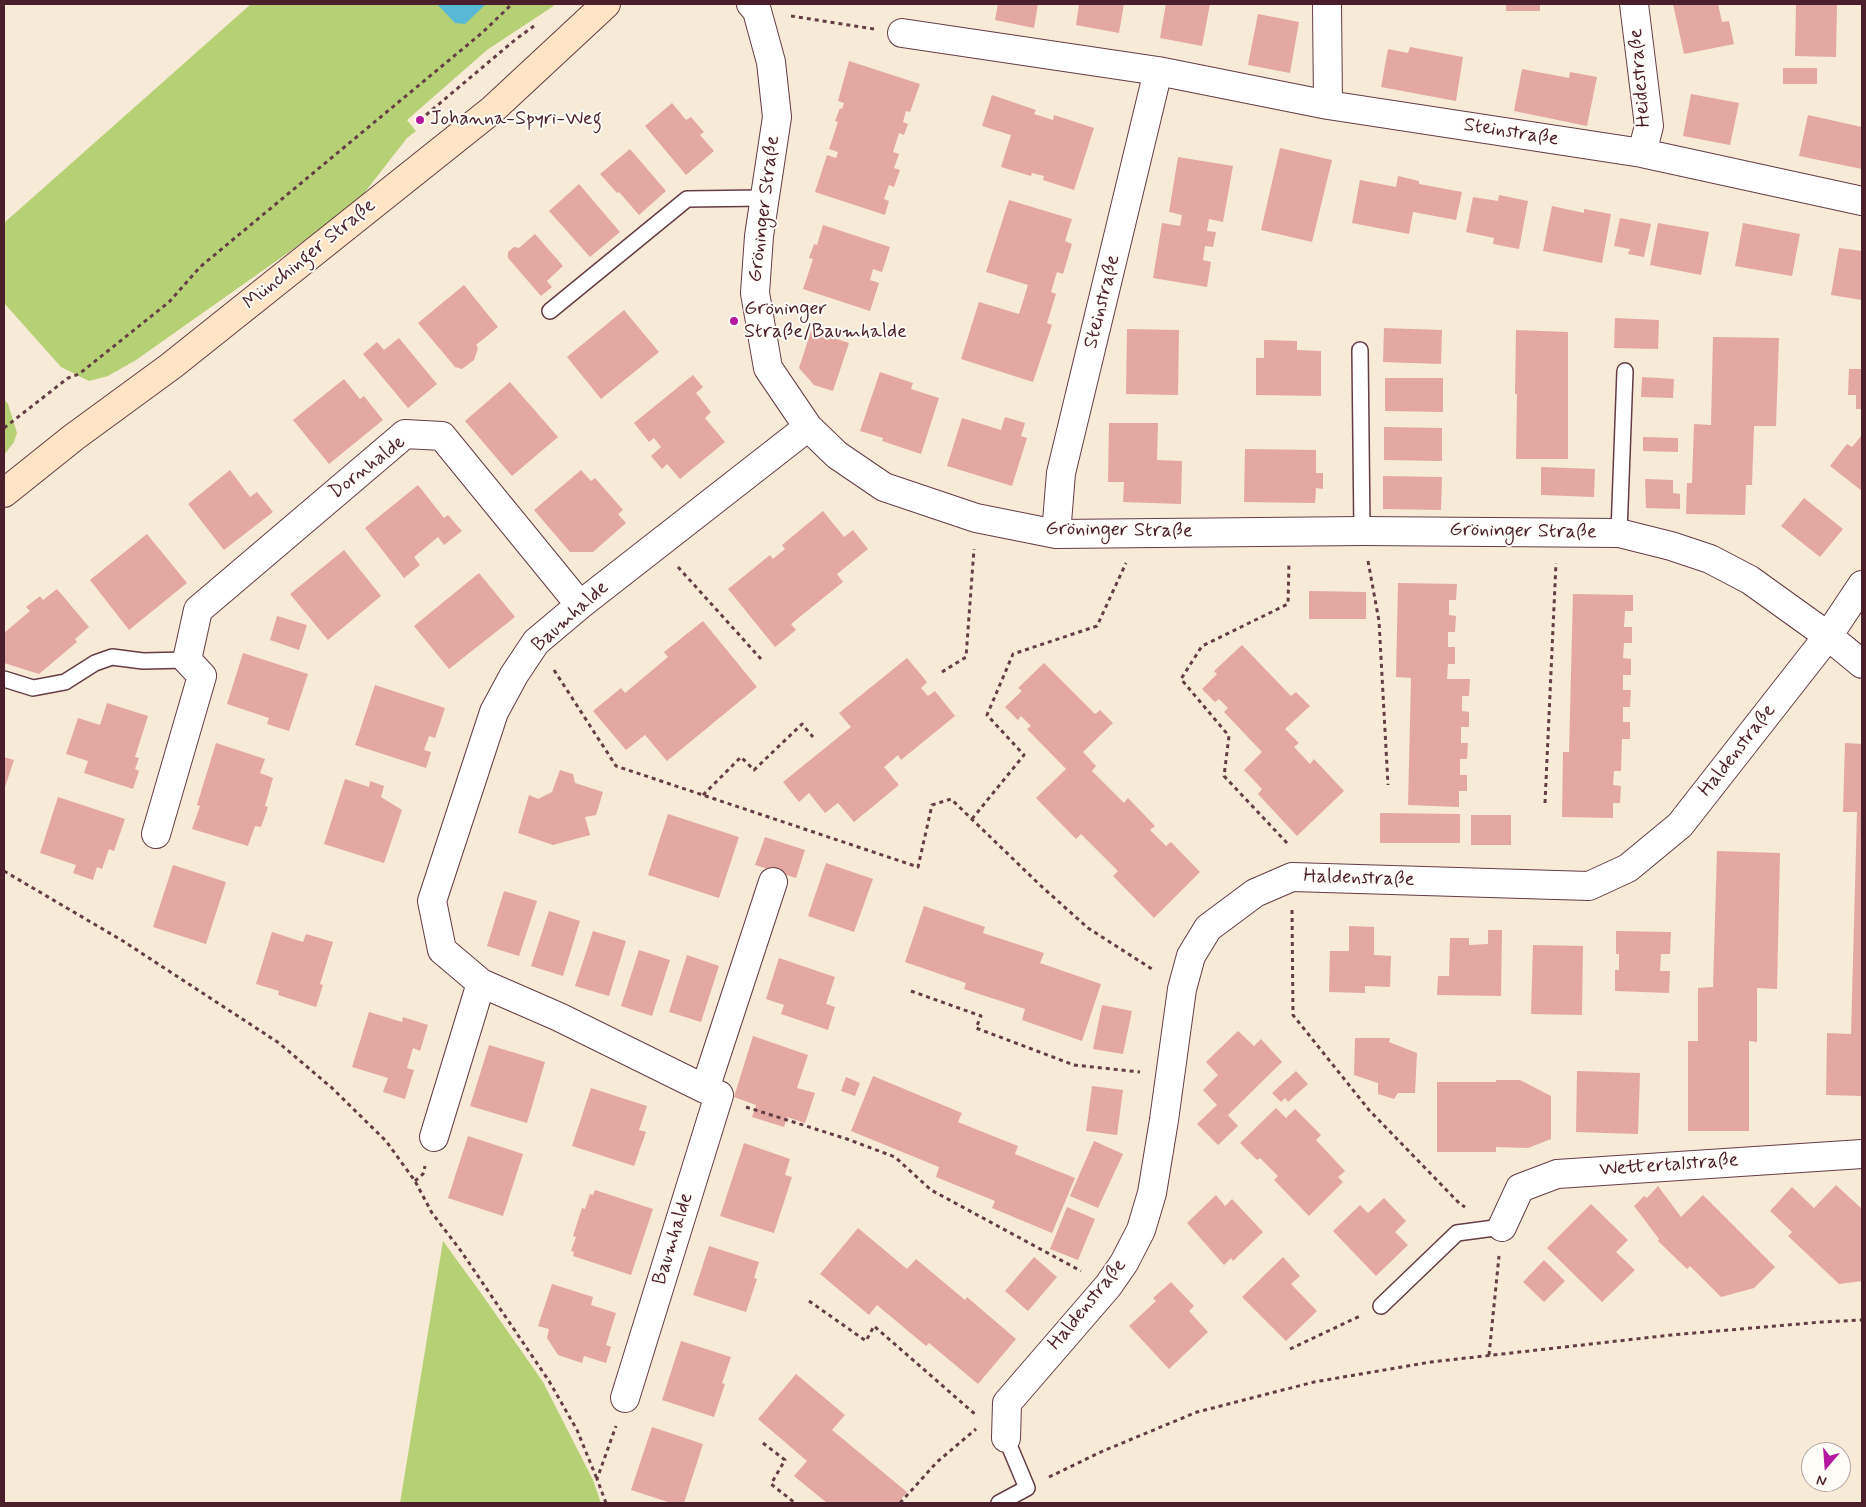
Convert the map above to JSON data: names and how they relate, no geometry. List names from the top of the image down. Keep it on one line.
{"streets":{"main road":["Münchinger Straße"],"street":["Heidestraße","Steinstraße","Gröninger Straße","Dornhalde","Baumhalde","Haldenstraße","Wettertalstraße"]},"crossings":[["Heidestraße","Steinstraße"],["Steinstraße","Gröninger Straße"],["Gröninger Straße","Baumhalde"],["Gröninger Straße","Haldenstraße"],["Dornhalde","Baumhalde"]],"places":["Johanna-Spyri-Weg","Gröninger Straße/Baumhalde"],"north":"bottom"}
